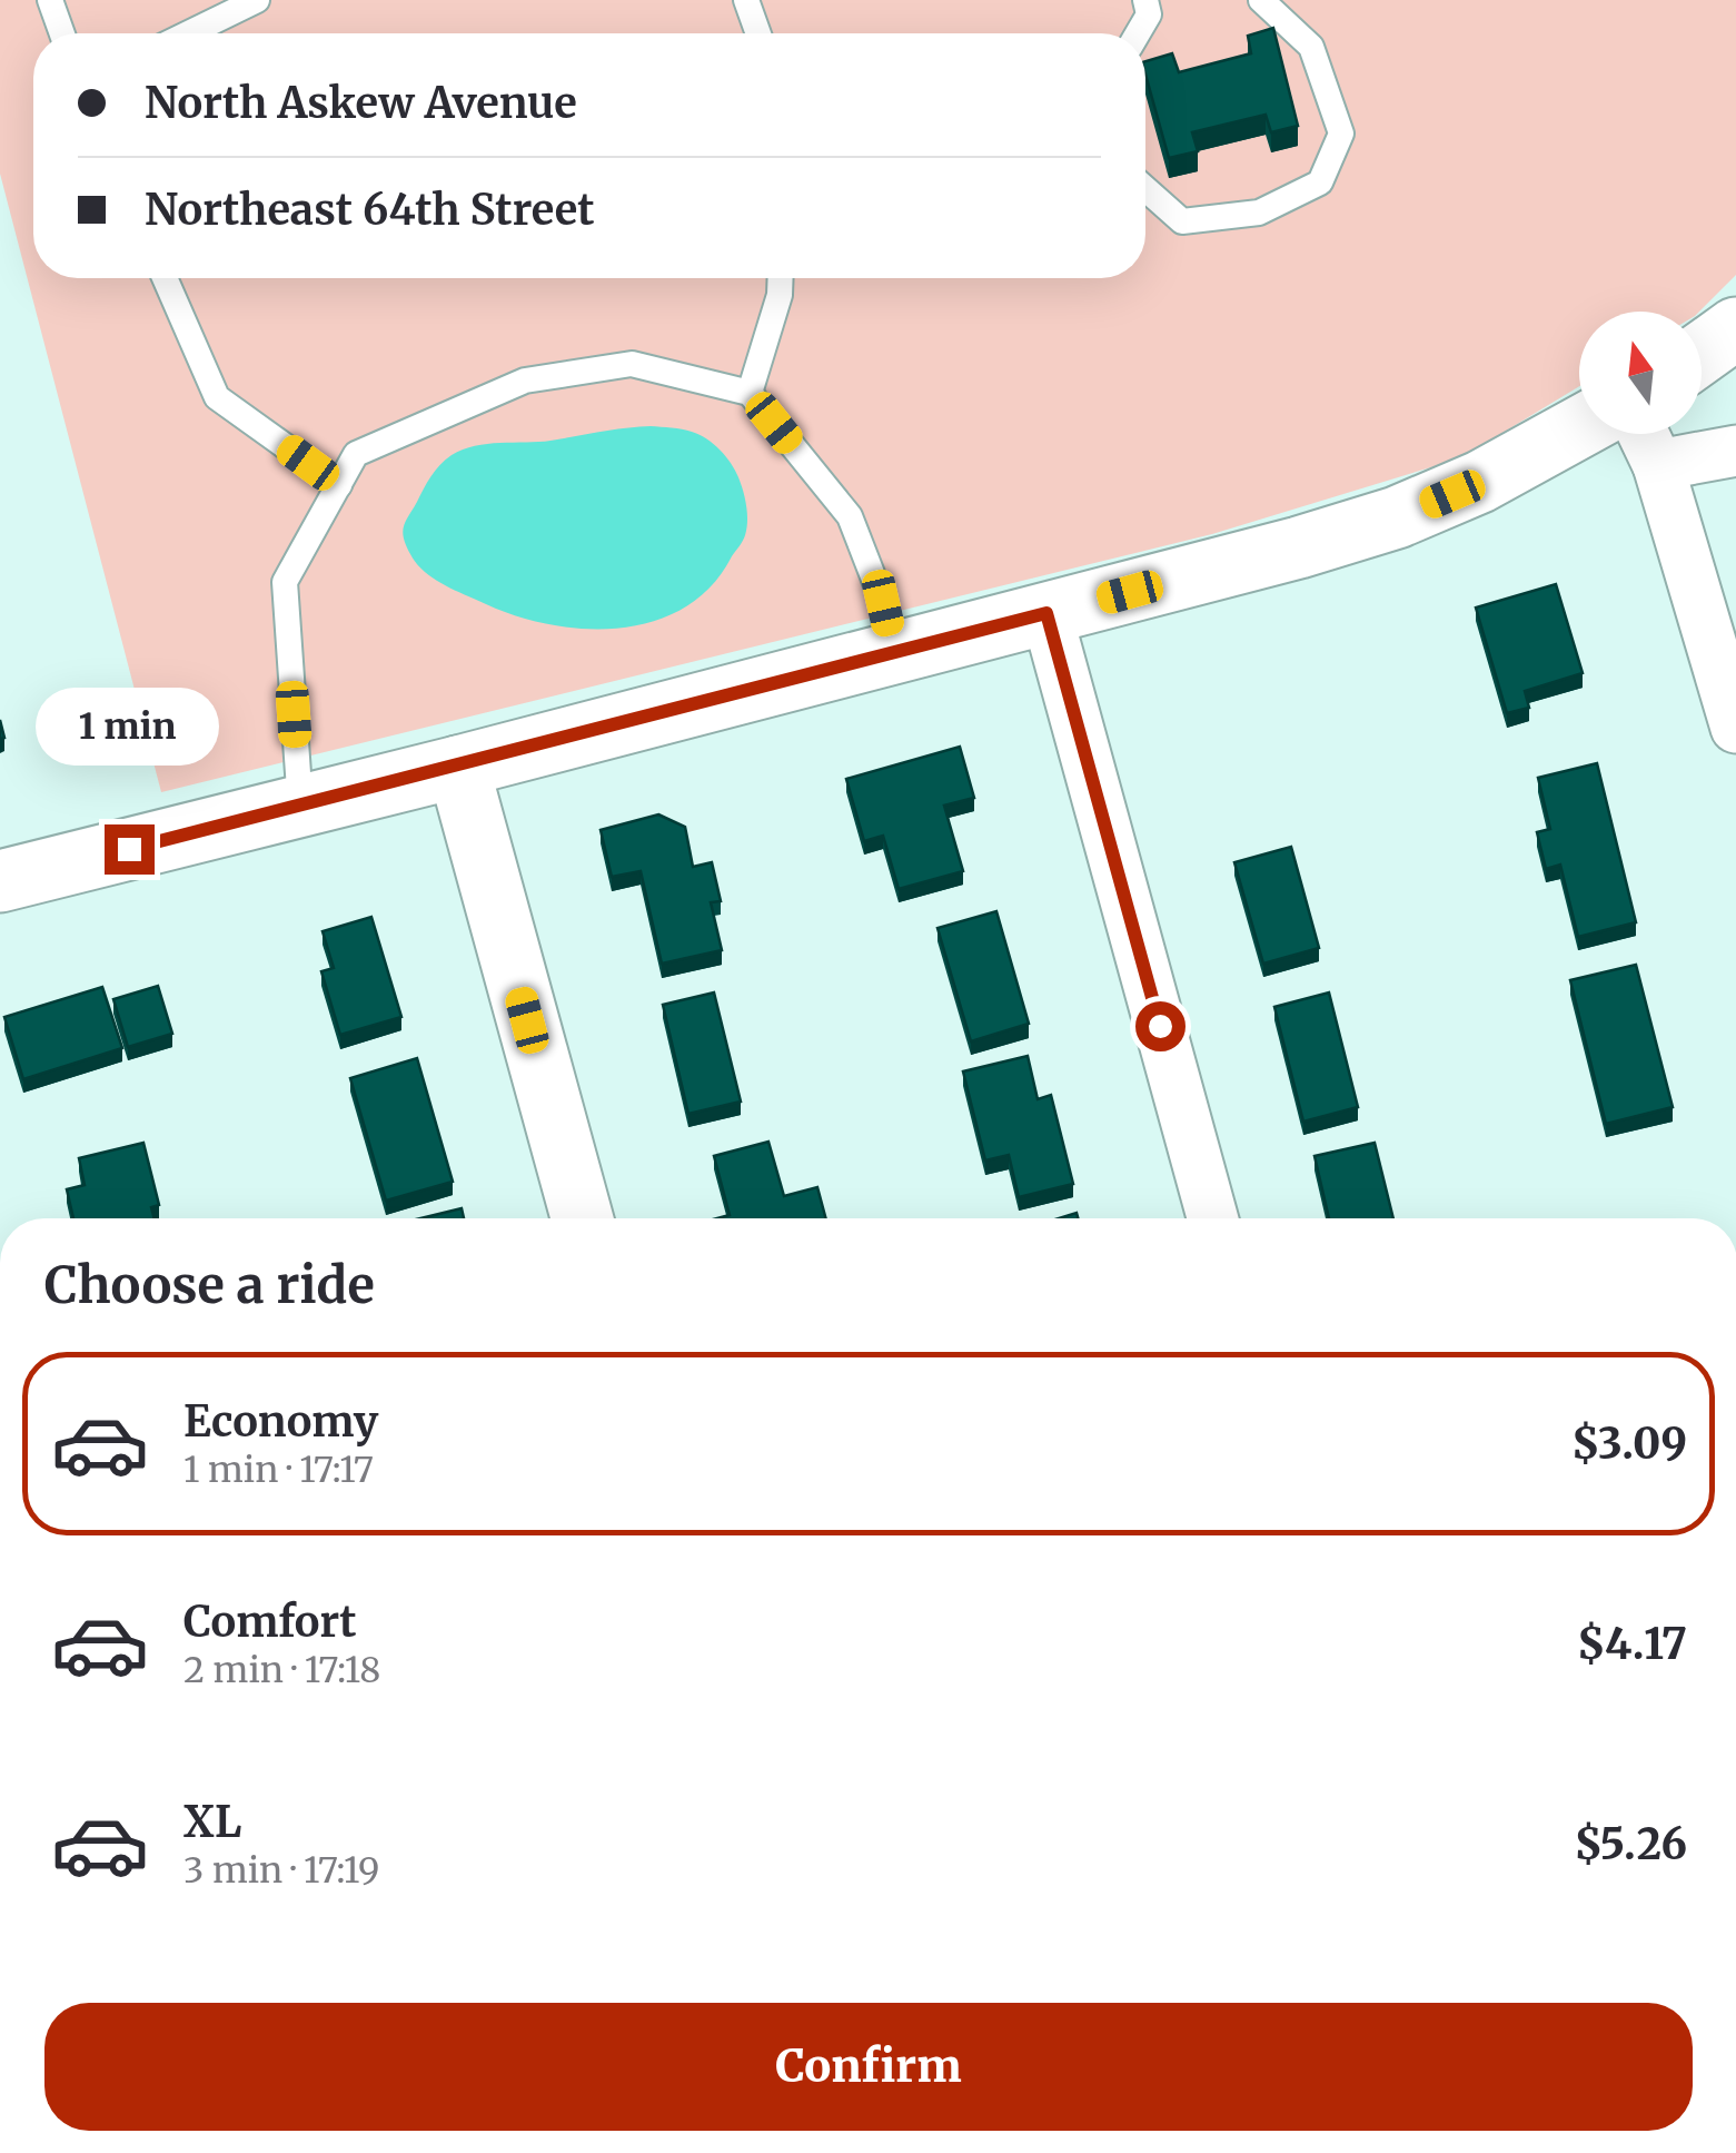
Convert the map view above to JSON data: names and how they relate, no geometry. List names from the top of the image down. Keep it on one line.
{"north":"top","page":{"banner":["North Askew Avenue","Northeast 64th Street"],"bubble":"1 min","heading":"Choose a ride","list":[{"name":"Economy","note":"1 min · 17:17","value":"$3.09"},{"name":"Comfort","note":"2 min · 17:18","value":"$4.17"},{"name":"XL","note":"3 min · 17:19","value":"$5.26"}],"buttons":"Confirm"}}
